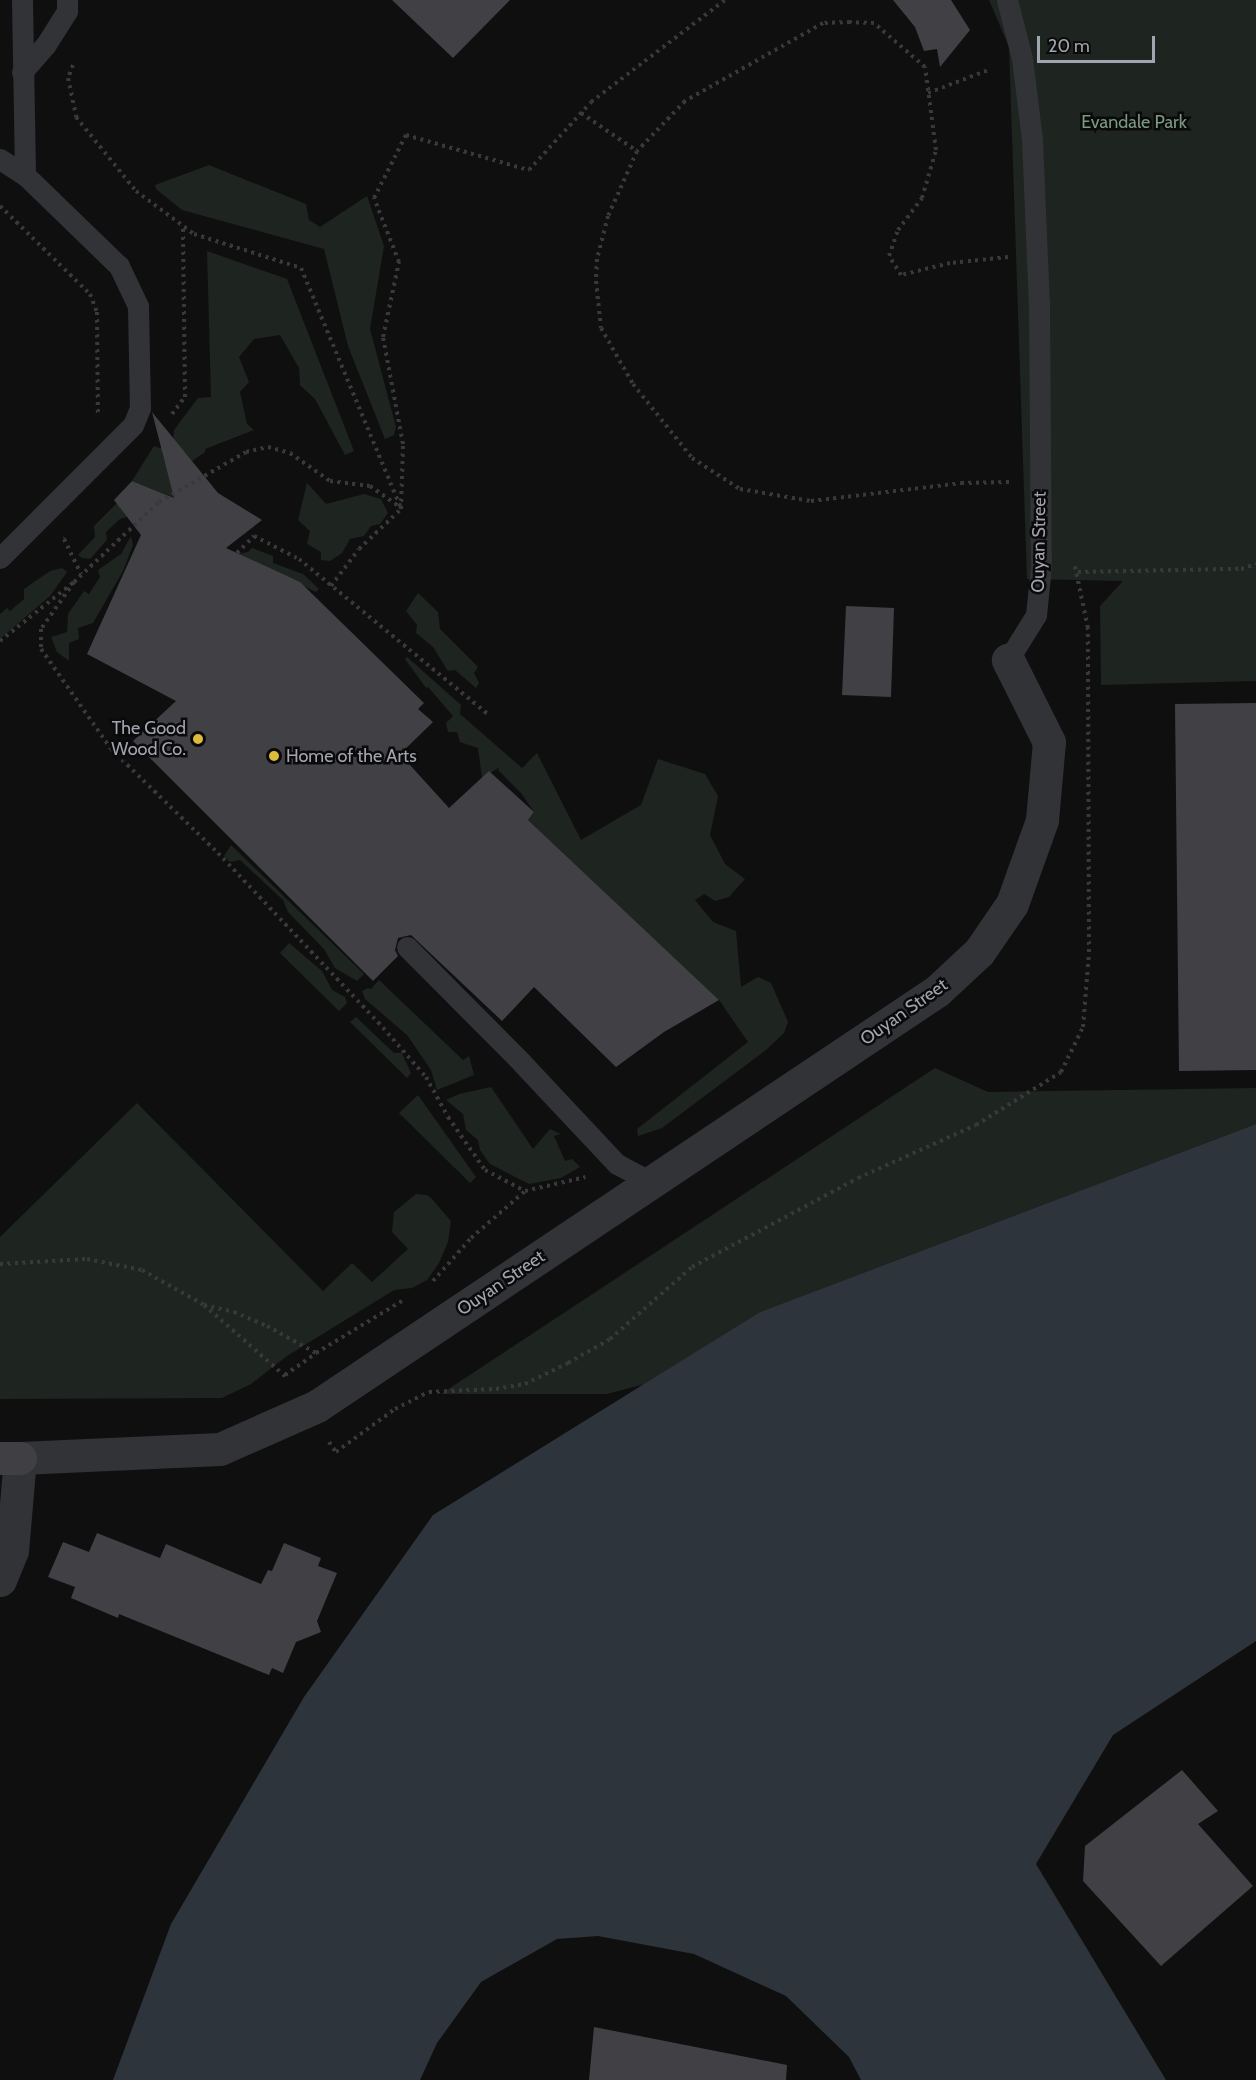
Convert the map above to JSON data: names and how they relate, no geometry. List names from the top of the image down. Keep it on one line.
{"streets":{"street":["Ouyan Street"]},"parks":["Evandale Park"],"places":["The Good Wood Co.","Home of the Arts"],"scale_bar":"20 m"}
